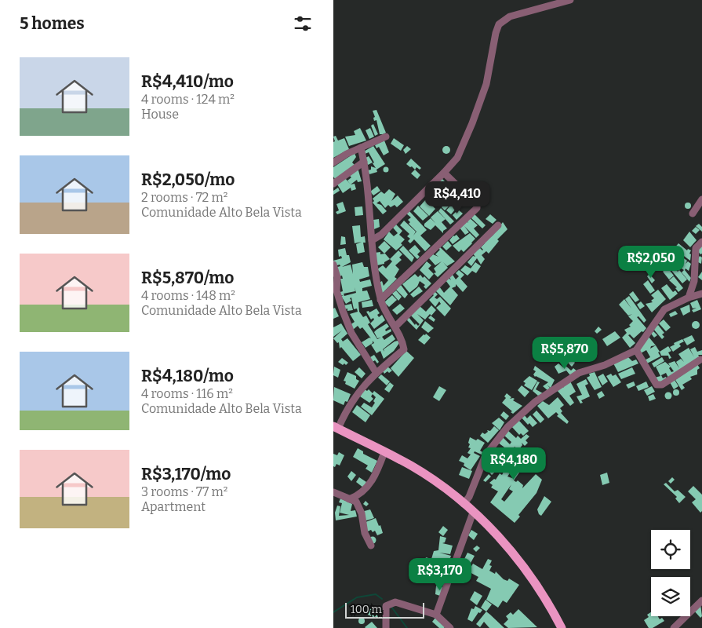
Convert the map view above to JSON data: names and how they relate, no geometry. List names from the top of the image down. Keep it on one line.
{"scale_bar":"100 m","page":{"heading":"5 homes","list":[{"name":"R$4,410/mo","note":"4 rooms · 124 m² · House"},{"name":"R$2,050/mo","note":"2 rooms · 72 m² · Comunidade Alto Bela Vista"},{"name":"R$5,870/mo","note":"4 rooms · 148 m² · Comunidade Alto Bela Vista"},{"name":"R$4,180/mo","note":"4 rooms · 116 m² · Comunidade Alto Bela Vista"},{"name":"R$3,170/mo","note":"3 rooms · 77 m² · Apartment"}],"price":["R$4,410","R$2,050","R$5,870","R$4,180","R$3,170"],"scale":"100 m"}}
